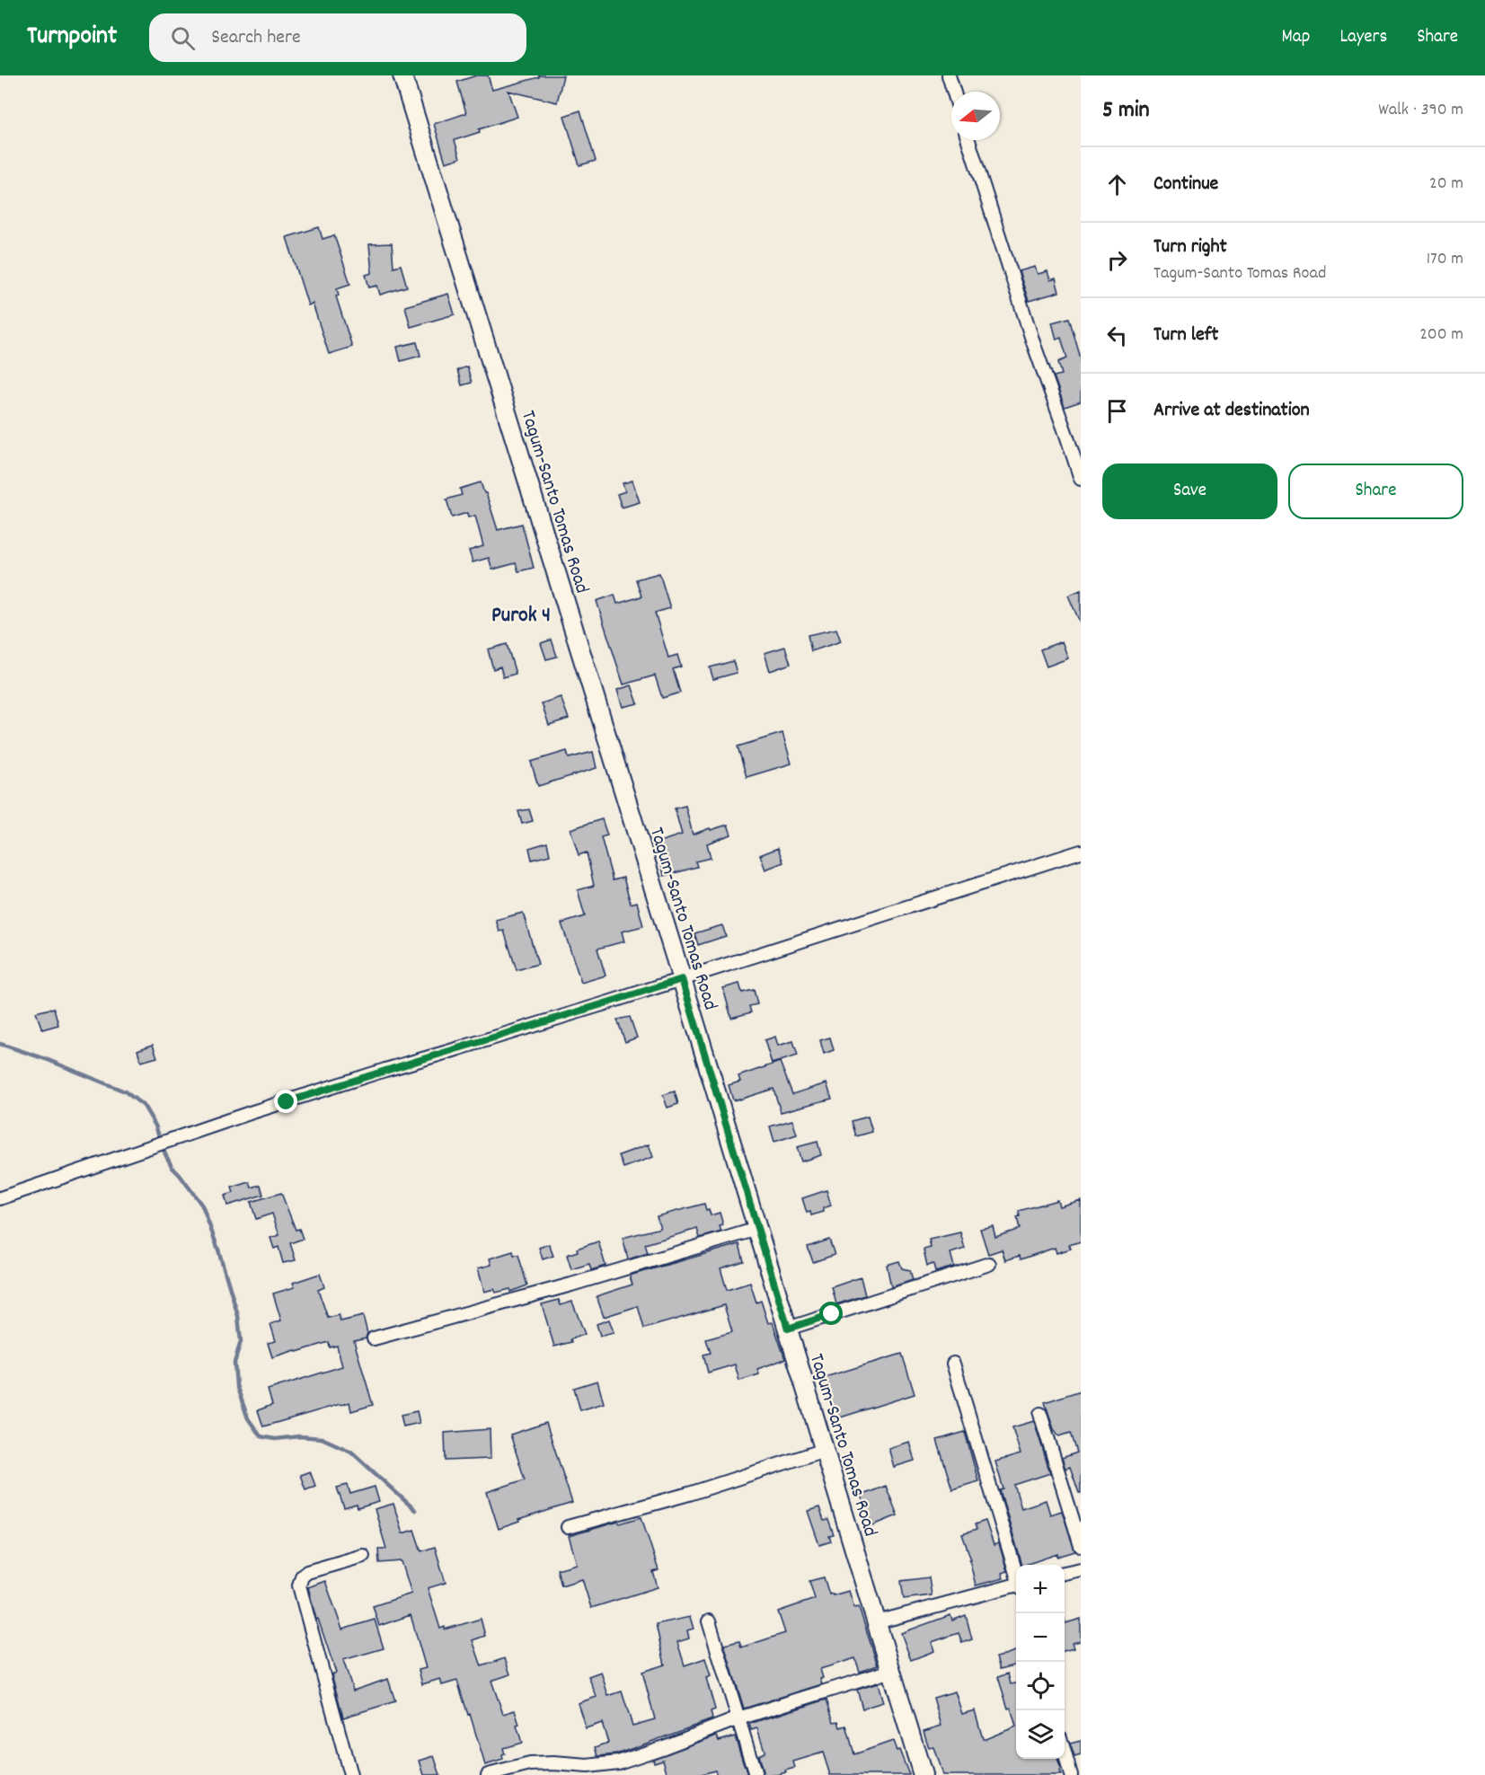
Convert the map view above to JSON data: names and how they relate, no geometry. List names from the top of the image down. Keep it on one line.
{"streets":{"main road":["Tagum-Santo Tomas Road"]},"districts":["Purok 4"],"north":"left","page":{"header":"Turnpoint","search":"Search here","nav":["Map","Layers","Share"],"heading":["5 min","Walk · 390 m"],"list":[["Continue","20 m"],["Turn right","Tagum-Santo Tomas Road","170 m"],["Turn left","200 m"],"Arrive at destination"],"buttons":["Save","Share"],"map_buttons":["+","−"]}}
